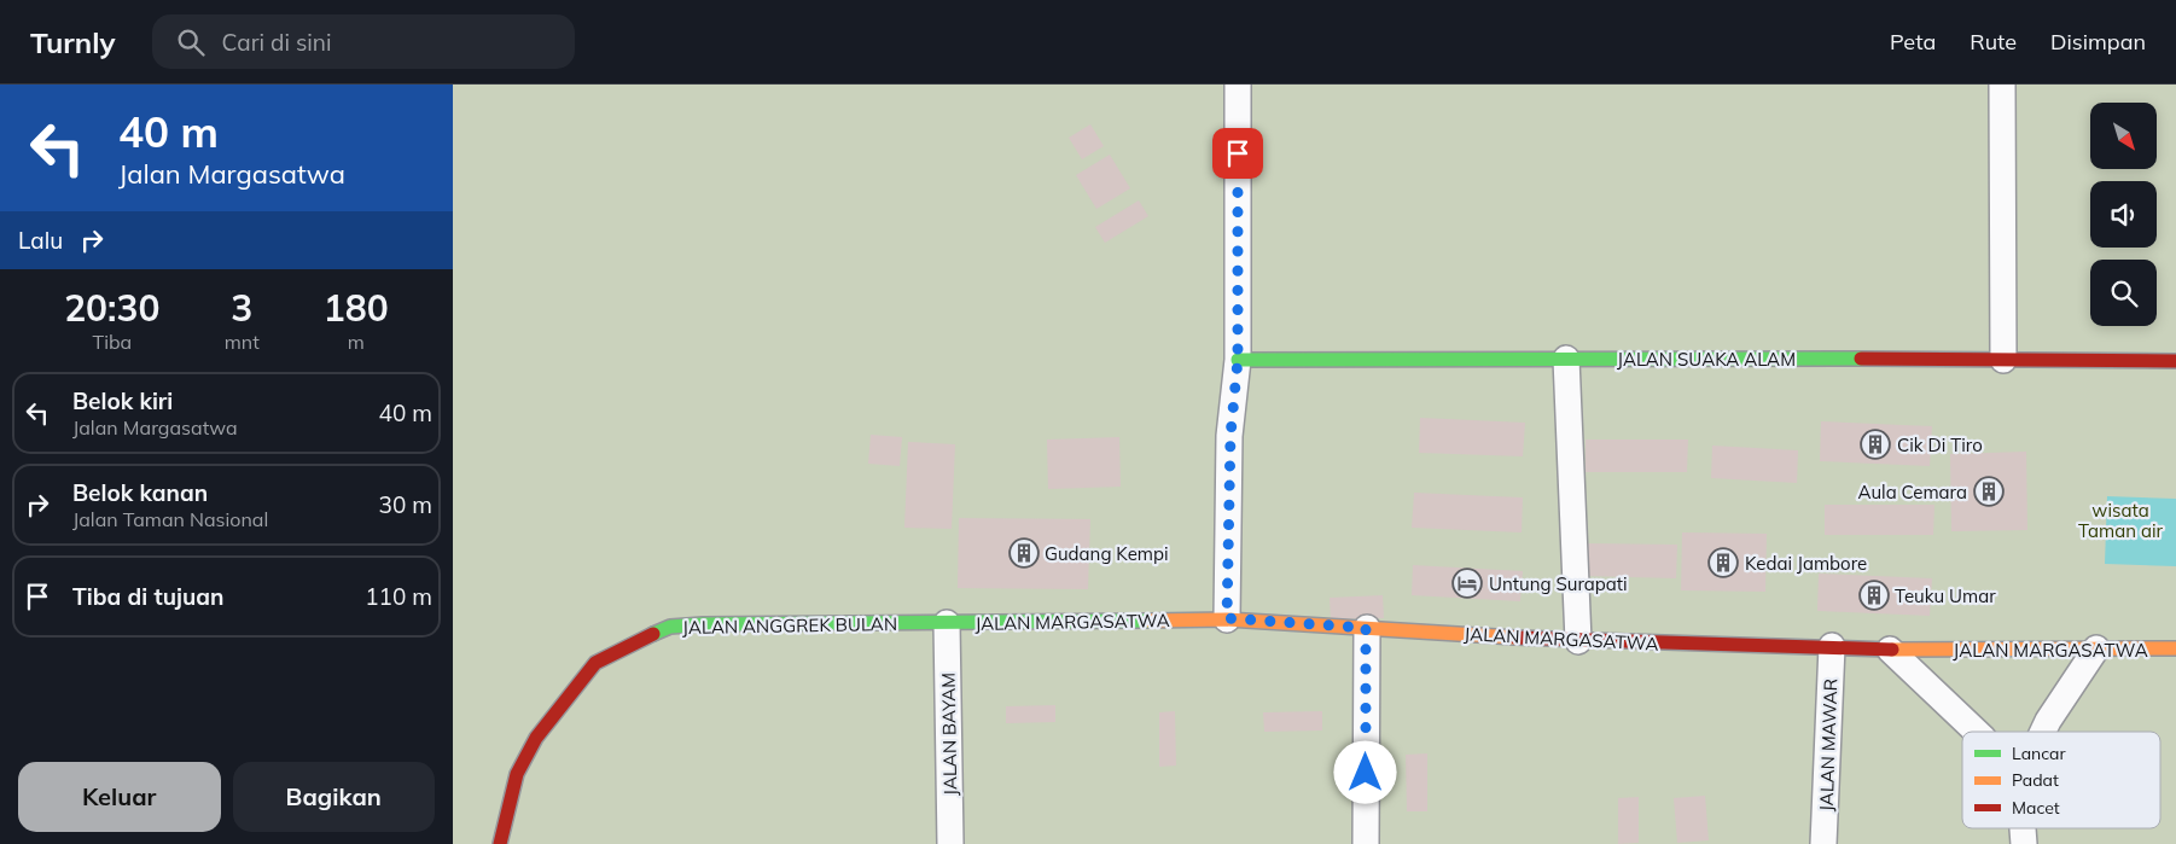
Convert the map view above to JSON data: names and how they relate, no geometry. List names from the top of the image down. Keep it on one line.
{"streets":{"street":["JALAN SUAKA ALAM","JALAN MARGASATWA","JALAN ANGGREK BULAN","JALAN BAYAM","JALAN MAWAR"]},"crossings":[["JALAN MARGASATWA","JALAN ANGGREK BULAN"],["JALAN MARGASATWA","JALAN BAYAM"],["JALAN MARGASATWA","JALAN MAWAR"],["JALAN ANGGREK BULAN","JALAN BAYAM"]],"parks":["wisata Taman air"],"places":{"building":["Cik Di Tiro","Aula Cemara","Gudang Kempi","Kedai Jambore","Teuku Umar"],"hotel":["Untung Surapati"]},"legend":["Lancar","Padat","Macet"],"north":"bottom right","page":{"header":"Turnly","search":"Cari di sini","nav":["Peta","Rute","Disimpan"],"turn":["40 m","Jalan Margasatwa"],"then":"Lalu","eta":["20:30","Tiba","3","mnt","180","m"],"list":[{"name":"Belok kiri","note":"Jalan Margasatwa","value":"40 m"},{"name":"Belok kanan","note":"Jalan Taman Nasional","value":"30 m"},{"name":"Tiba di tujuan","value":"110 m"}],"buttons":["Keluar","Bagikan"]}}
